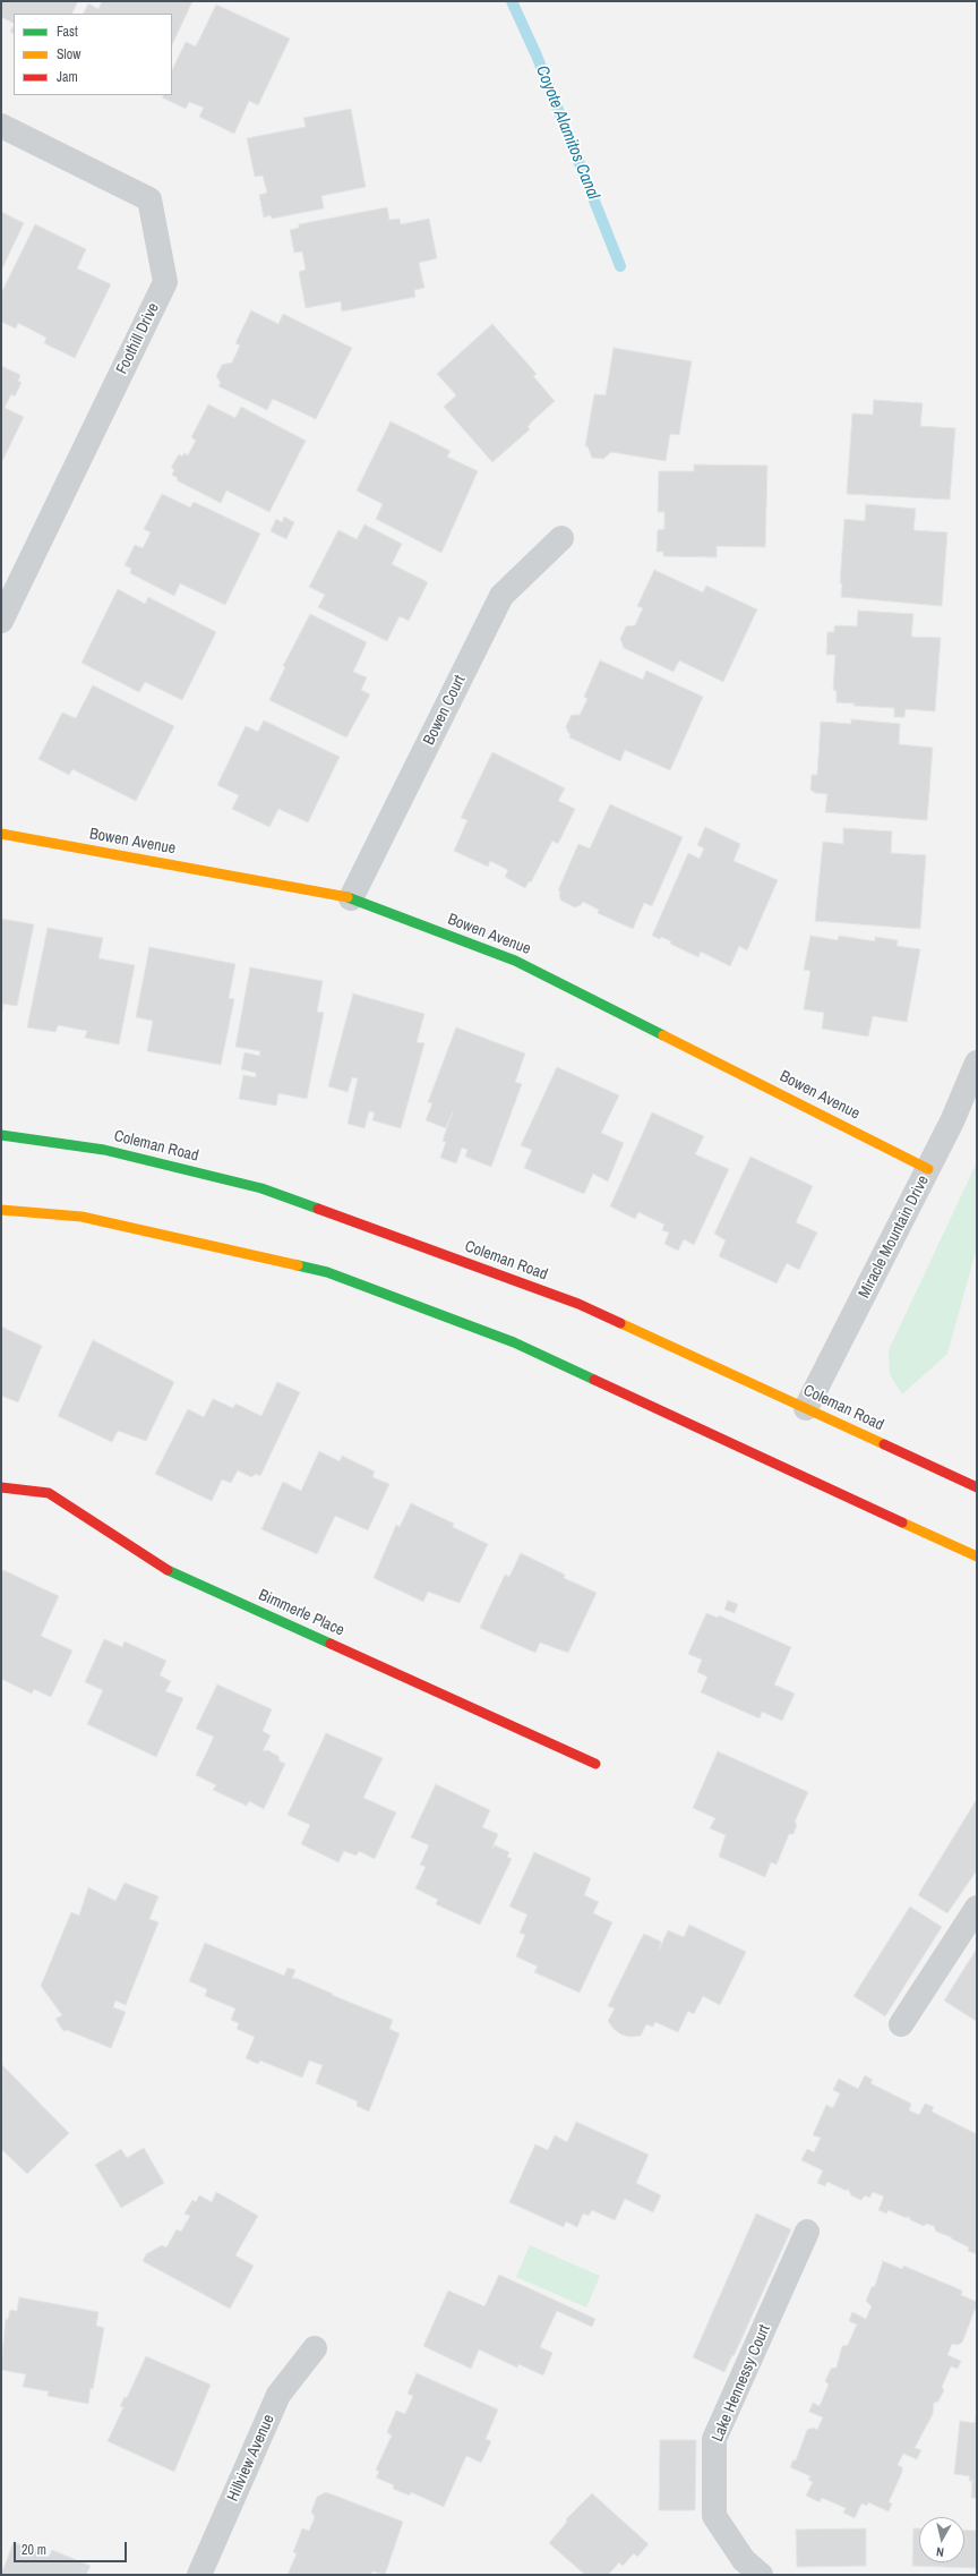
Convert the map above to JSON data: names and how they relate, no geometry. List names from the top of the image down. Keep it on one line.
{"streets":{"street":["Foothill Drive","Bowen Court","Bowen Avenue","Coleman Road","Miracle Mountain Drive","Bimmerle Place","Lake Hennessy Court","Hillview Avenue"]},"crossings":[["Bowen Court","Bowen Avenue"],["Bowen Avenue","Miracle Mountain Drive"],["Coleman Road","Miracle Mountain Drive"]],"water":["Coyote Alamitos Canal"],"legend":["Fast","Slow","Jam"],"scale_bar":"20 m","north":"bottom"}
